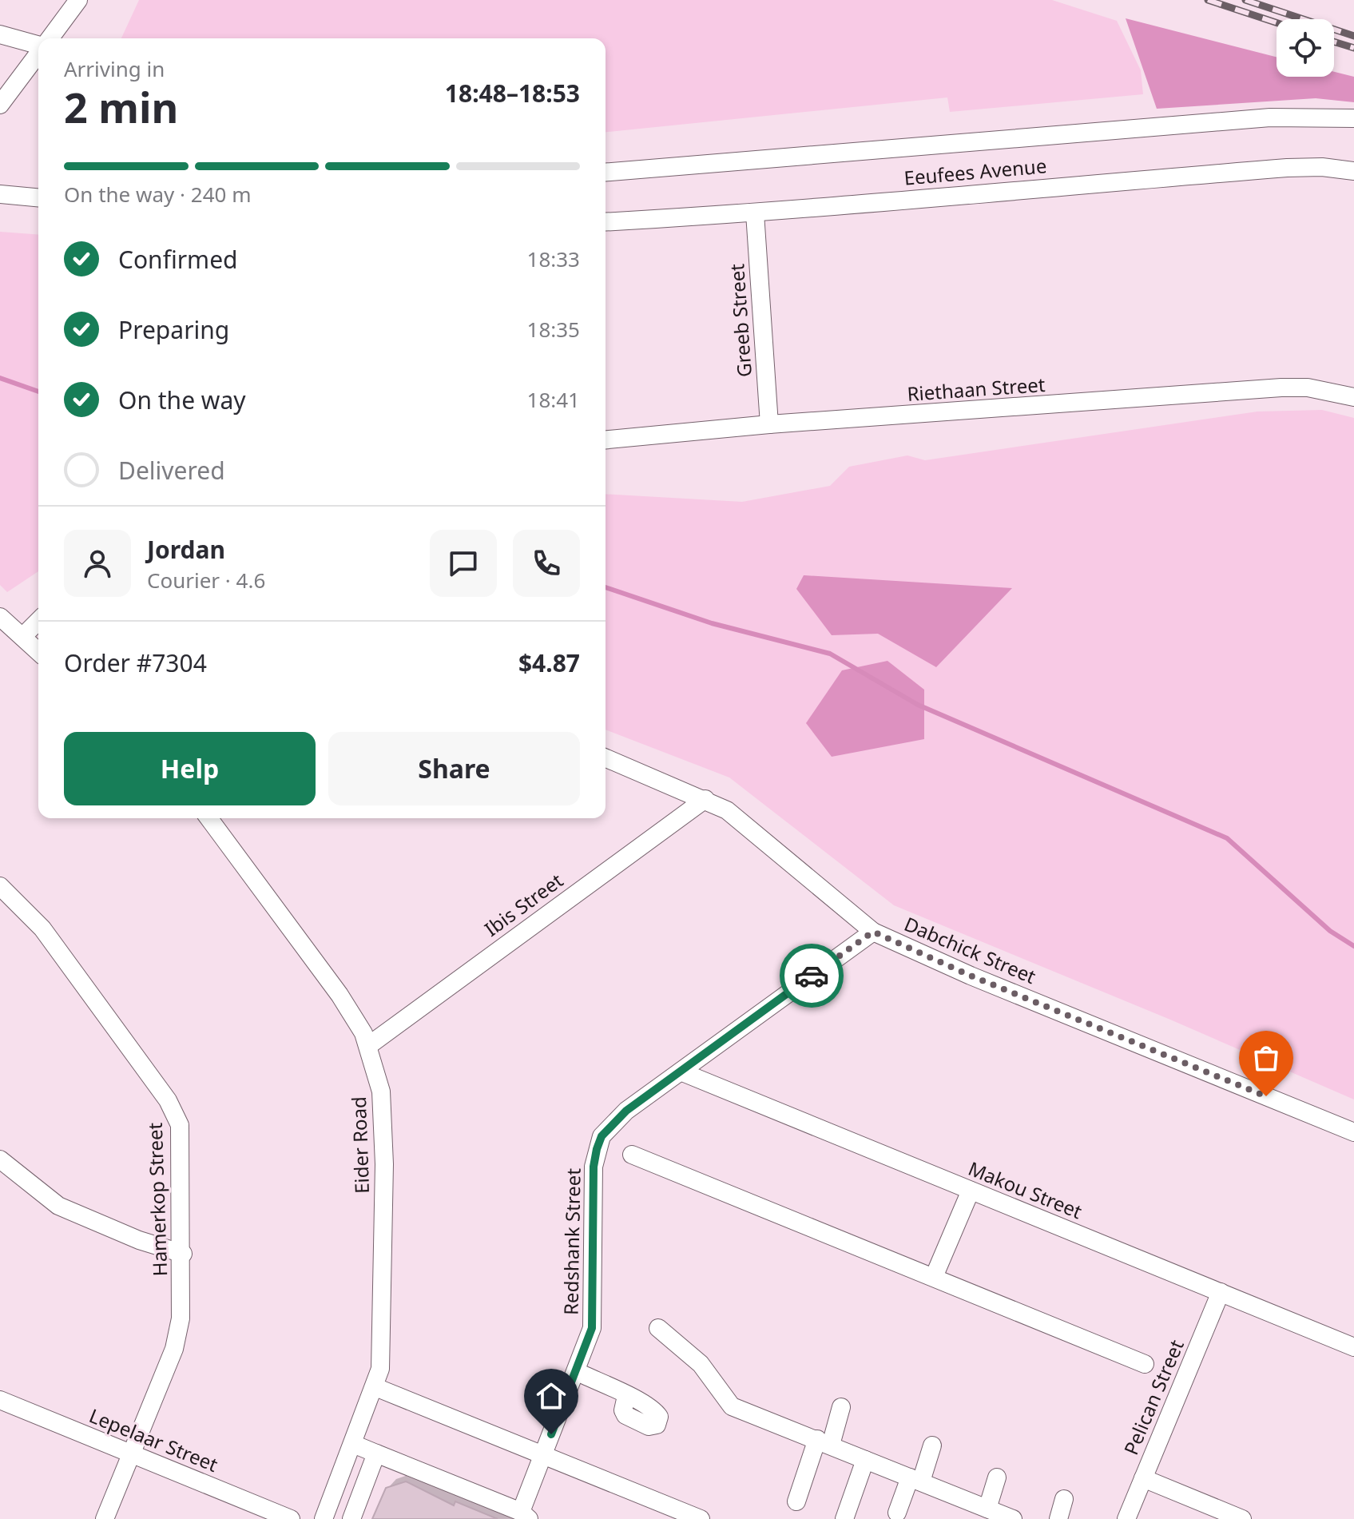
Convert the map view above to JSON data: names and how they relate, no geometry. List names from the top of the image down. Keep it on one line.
{"streets":{"street":["Eeufees Avenue","Greeb Street","Riethaan Street","Ibis Street","Dabchick Street","Eider Road","Makou Street","Hamerkop Street","Redshank Street","Pelican Street","Lepelaar Street"]},"crossings":[["Eeufees Avenue","Greeb Street"],["Greeb Street","Riethaan Street"],["Ibis Street","Dabchick Street"],["Ibis Street","Eider Road"],["Dabchick Street","Redshank Street"],["Makou Street","Redshank Street"],["Makou Street","Pelican Street"],["Hamerkop Street","Lepelaar Street"]],"page":{"heading":["2 min","Arriving in","18:48–18:53"],"panel":["Jordan","Courier · 4.6","Order #7304","$4.87"],"bar":"On the way · 240 m","list":[["Confirmed","18:33"],["Preparing","18:35"],["On the way","18:41"],"Delivered"],"buttons":["Help","Share"]}}
